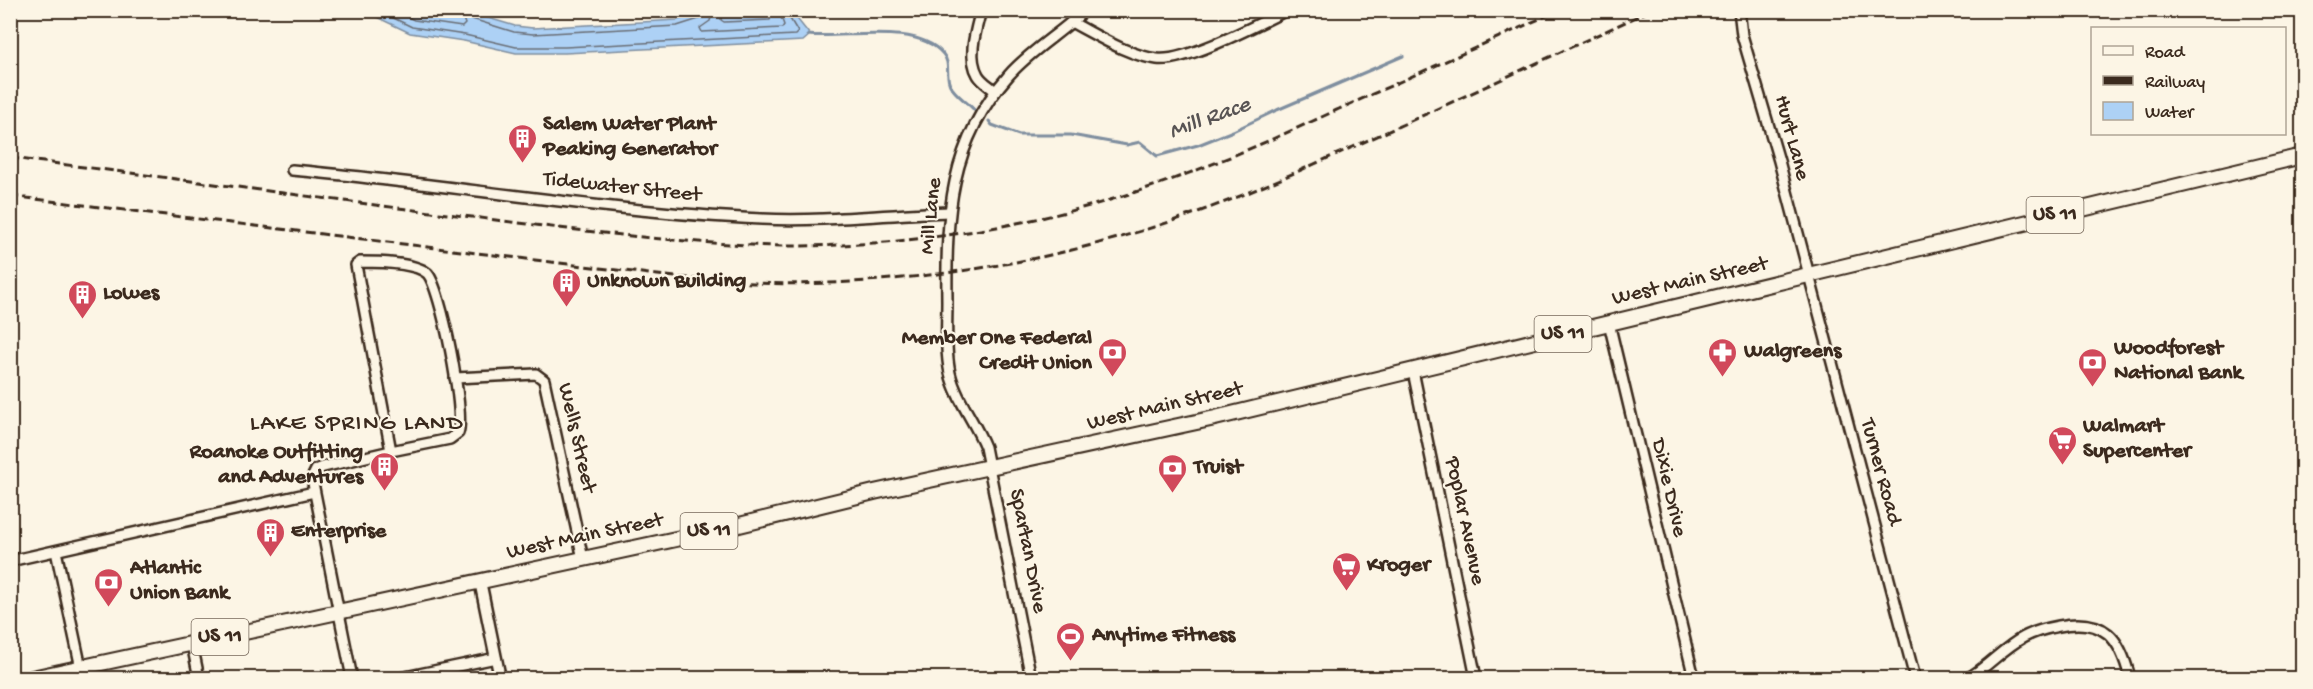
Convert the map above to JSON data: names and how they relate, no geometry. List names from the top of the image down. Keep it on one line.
{"streets":{"main road":["US 11","West Main Street"],"street":["Hurt Lane","Tidewater Street","Mill Lane","Wells Street","Turner Road","Dixie Drive","Poplar Avenue","Spartan Drive"]},"crossings":[["Hurt Lane","West Main Street"],["Hurt Lane","Turner Road"],["Tidewater Street","Mill Lane"],["Mill Lane","West Main Street"],["Mill Lane","Spartan Drive"],["West Main Street","Wells Street"],["West Main Street","Turner Road"],["West Main Street","Dixie Drive"],["West Main Street","Poplar Avenue"],["West Main Street","Spartan Drive"]],"districts":["LAKE SPRING LAND"],"water":["Mill Race"],"places":{"building":["Salem Water Plant Peaking Generator","Unknown Building","Lowes","Roanoke Outfitting and Adventures","Enterprise"],"bank":["Member One Federal Credit Union","Woodforest National Bank","Truist","Atlantic Union Bank"],"pharmacy":["Walgreens"],"supermarket":["Walmart Supercenter","Kroger"],"sports":["Anytime Fitness"]},"legend":["Road","Railway","Water"]}
